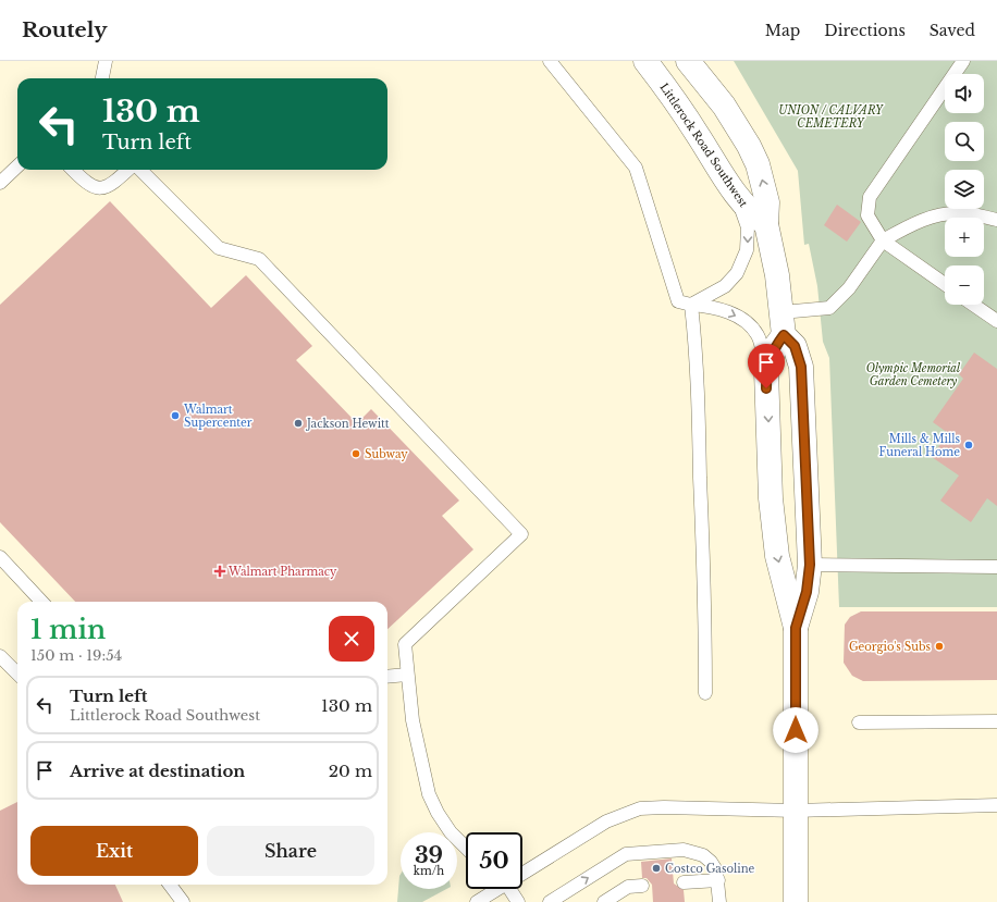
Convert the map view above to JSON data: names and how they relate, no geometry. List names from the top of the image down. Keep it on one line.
{"streets":{"main road":["Littlerock Road Southwest"]},"parks":["UNION / CALVARY CEMETERY","Olympic Memorial Garden Cemetery"],"places":{"other":["Walmart Supercenter","Jackson Hewitt","Mills & Mills Funeral Home","Subway","Georgio's Subs","Costco Gasoline"],"health":["Walmart Pharmacy"]},"page":{"header":"Routely","nav":["Map","Directions","Saved"],"map_buttons":["+","−"],"turn":["130 m","Turn left"],"heading":["1 min","150 m · 19:54"],"list":[{"name":"Turn left","note":"Littlerock Road Southwest","value":"130 m"},{"name":"Arrive at destination","value":"20 m"}],"buttons":["Exit","Share"],"speed":"39 km/h","limit":"50"}}
